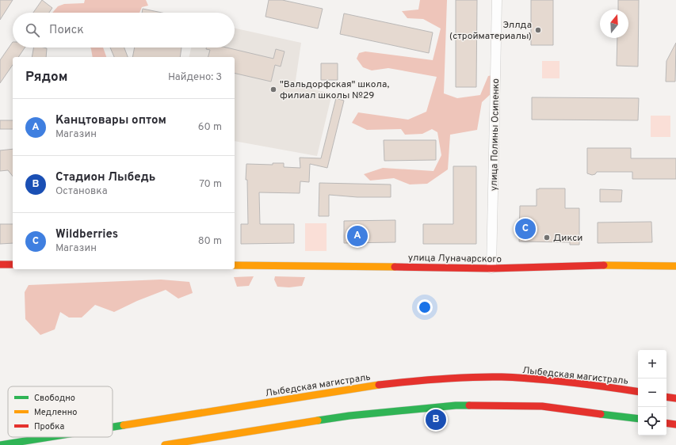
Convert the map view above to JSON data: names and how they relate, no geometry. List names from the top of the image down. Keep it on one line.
{"streets":{"main road":["улица Луначарского","Лыбедская магистраль"],"street":["улица Полины Осипенко"]},"crossings":[["улица Полины Осипенко","улица Луначарского"]],"places":["Эллда (стройматериалы)","\"Вальдорфская\" школа, филиал школы №29","Дикси"],"legend":["Свободно","Медленно","Пробка"],"north":"top","page":{"search":"Поиск","heading":["Рядом","Найдено: 3"],"list":[{"mark":"A","name":"Канцтовары оптом","note":"Магазин","value":"60 m"},{"mark":"B","name":"Стадион Лыбедь","note":"Остановка","value":"70 m"},{"mark":"C","name":"Wildberries","note":"Магазин","value":"80 m"}],"pins":["C","A","B"],"map_buttons":["+","−"]}}
